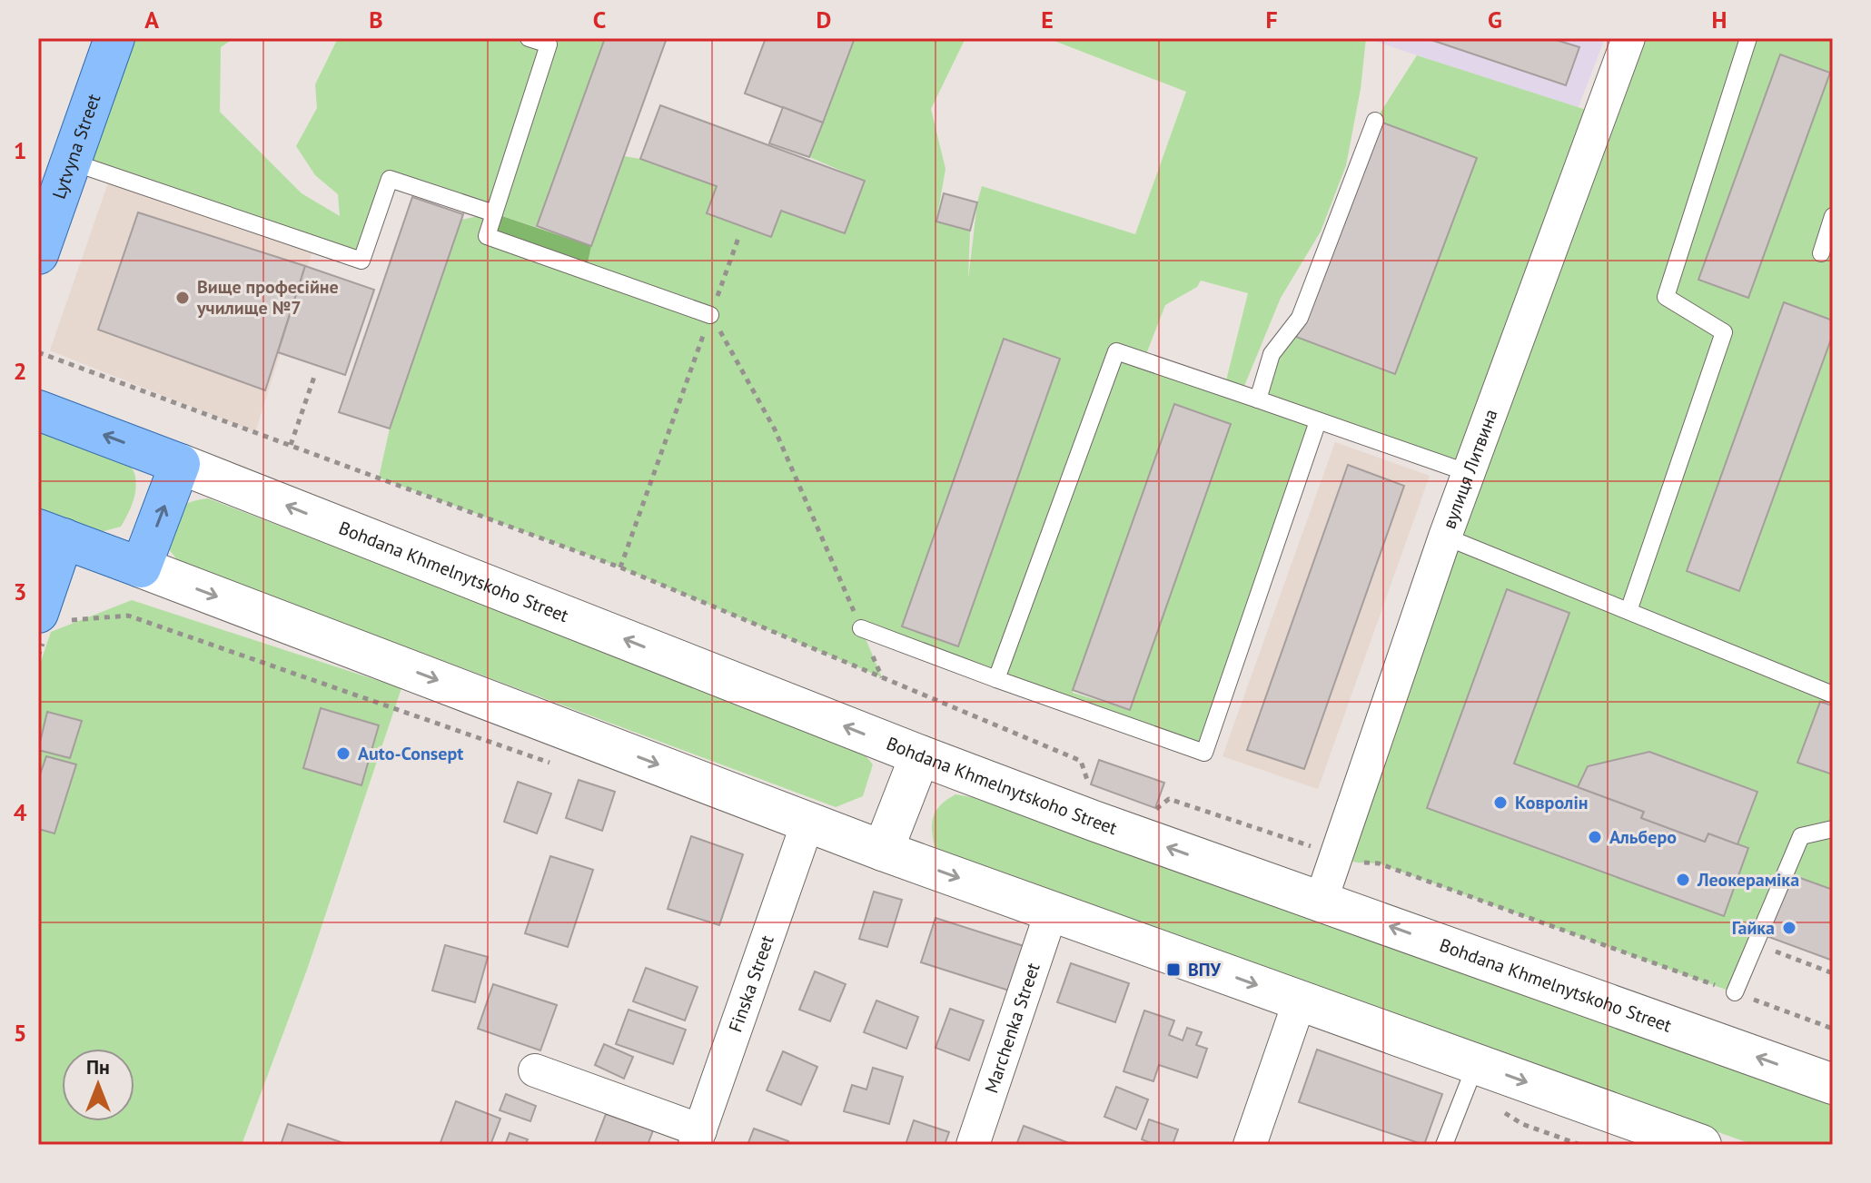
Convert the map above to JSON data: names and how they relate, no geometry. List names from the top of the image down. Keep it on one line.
{"streets":{"main road":["Lytvyna Street","Bohdana Khmelnytskoho Street"],"street":["вулиця Литвина","Finska Street","Marchenka Street"]},"crossings":[["вулиця Литвина","Bohdana Khmelnytskoho Street"]],"one_way":["Bohdana Khmelnytskoho Street"],"places":{"other":["Вище професійне училище №7","Auto-Consept","Ковролін","Альберо","Леокераміка","Гайка"],"transit":["ВПУ"]},"north":"top","grid":{"columns":["A","B","C","D","E","F","G","H"],"rows":["1","2","3","4","5"]}}
